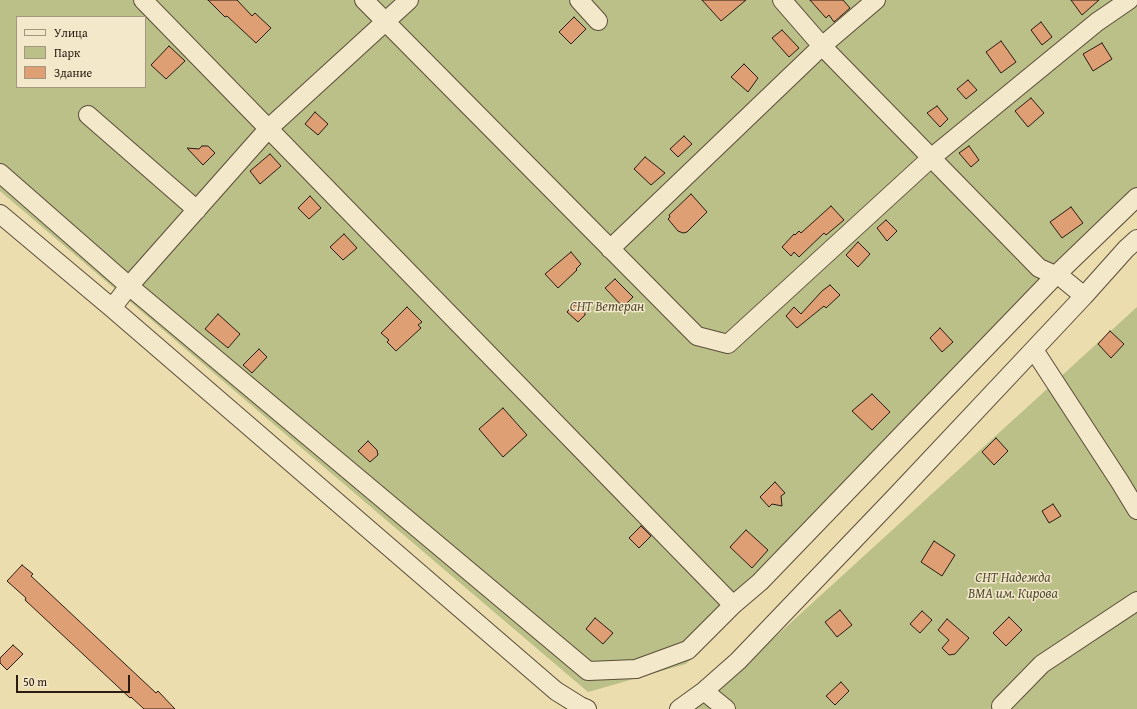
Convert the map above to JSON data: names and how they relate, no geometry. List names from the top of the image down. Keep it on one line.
{"parks":["СНТ Ветеран","СНТ Надежда ВМА им. Кирова"],"legend":["Улица","Парк","Здание"],"scale_bar":"50 m"}
